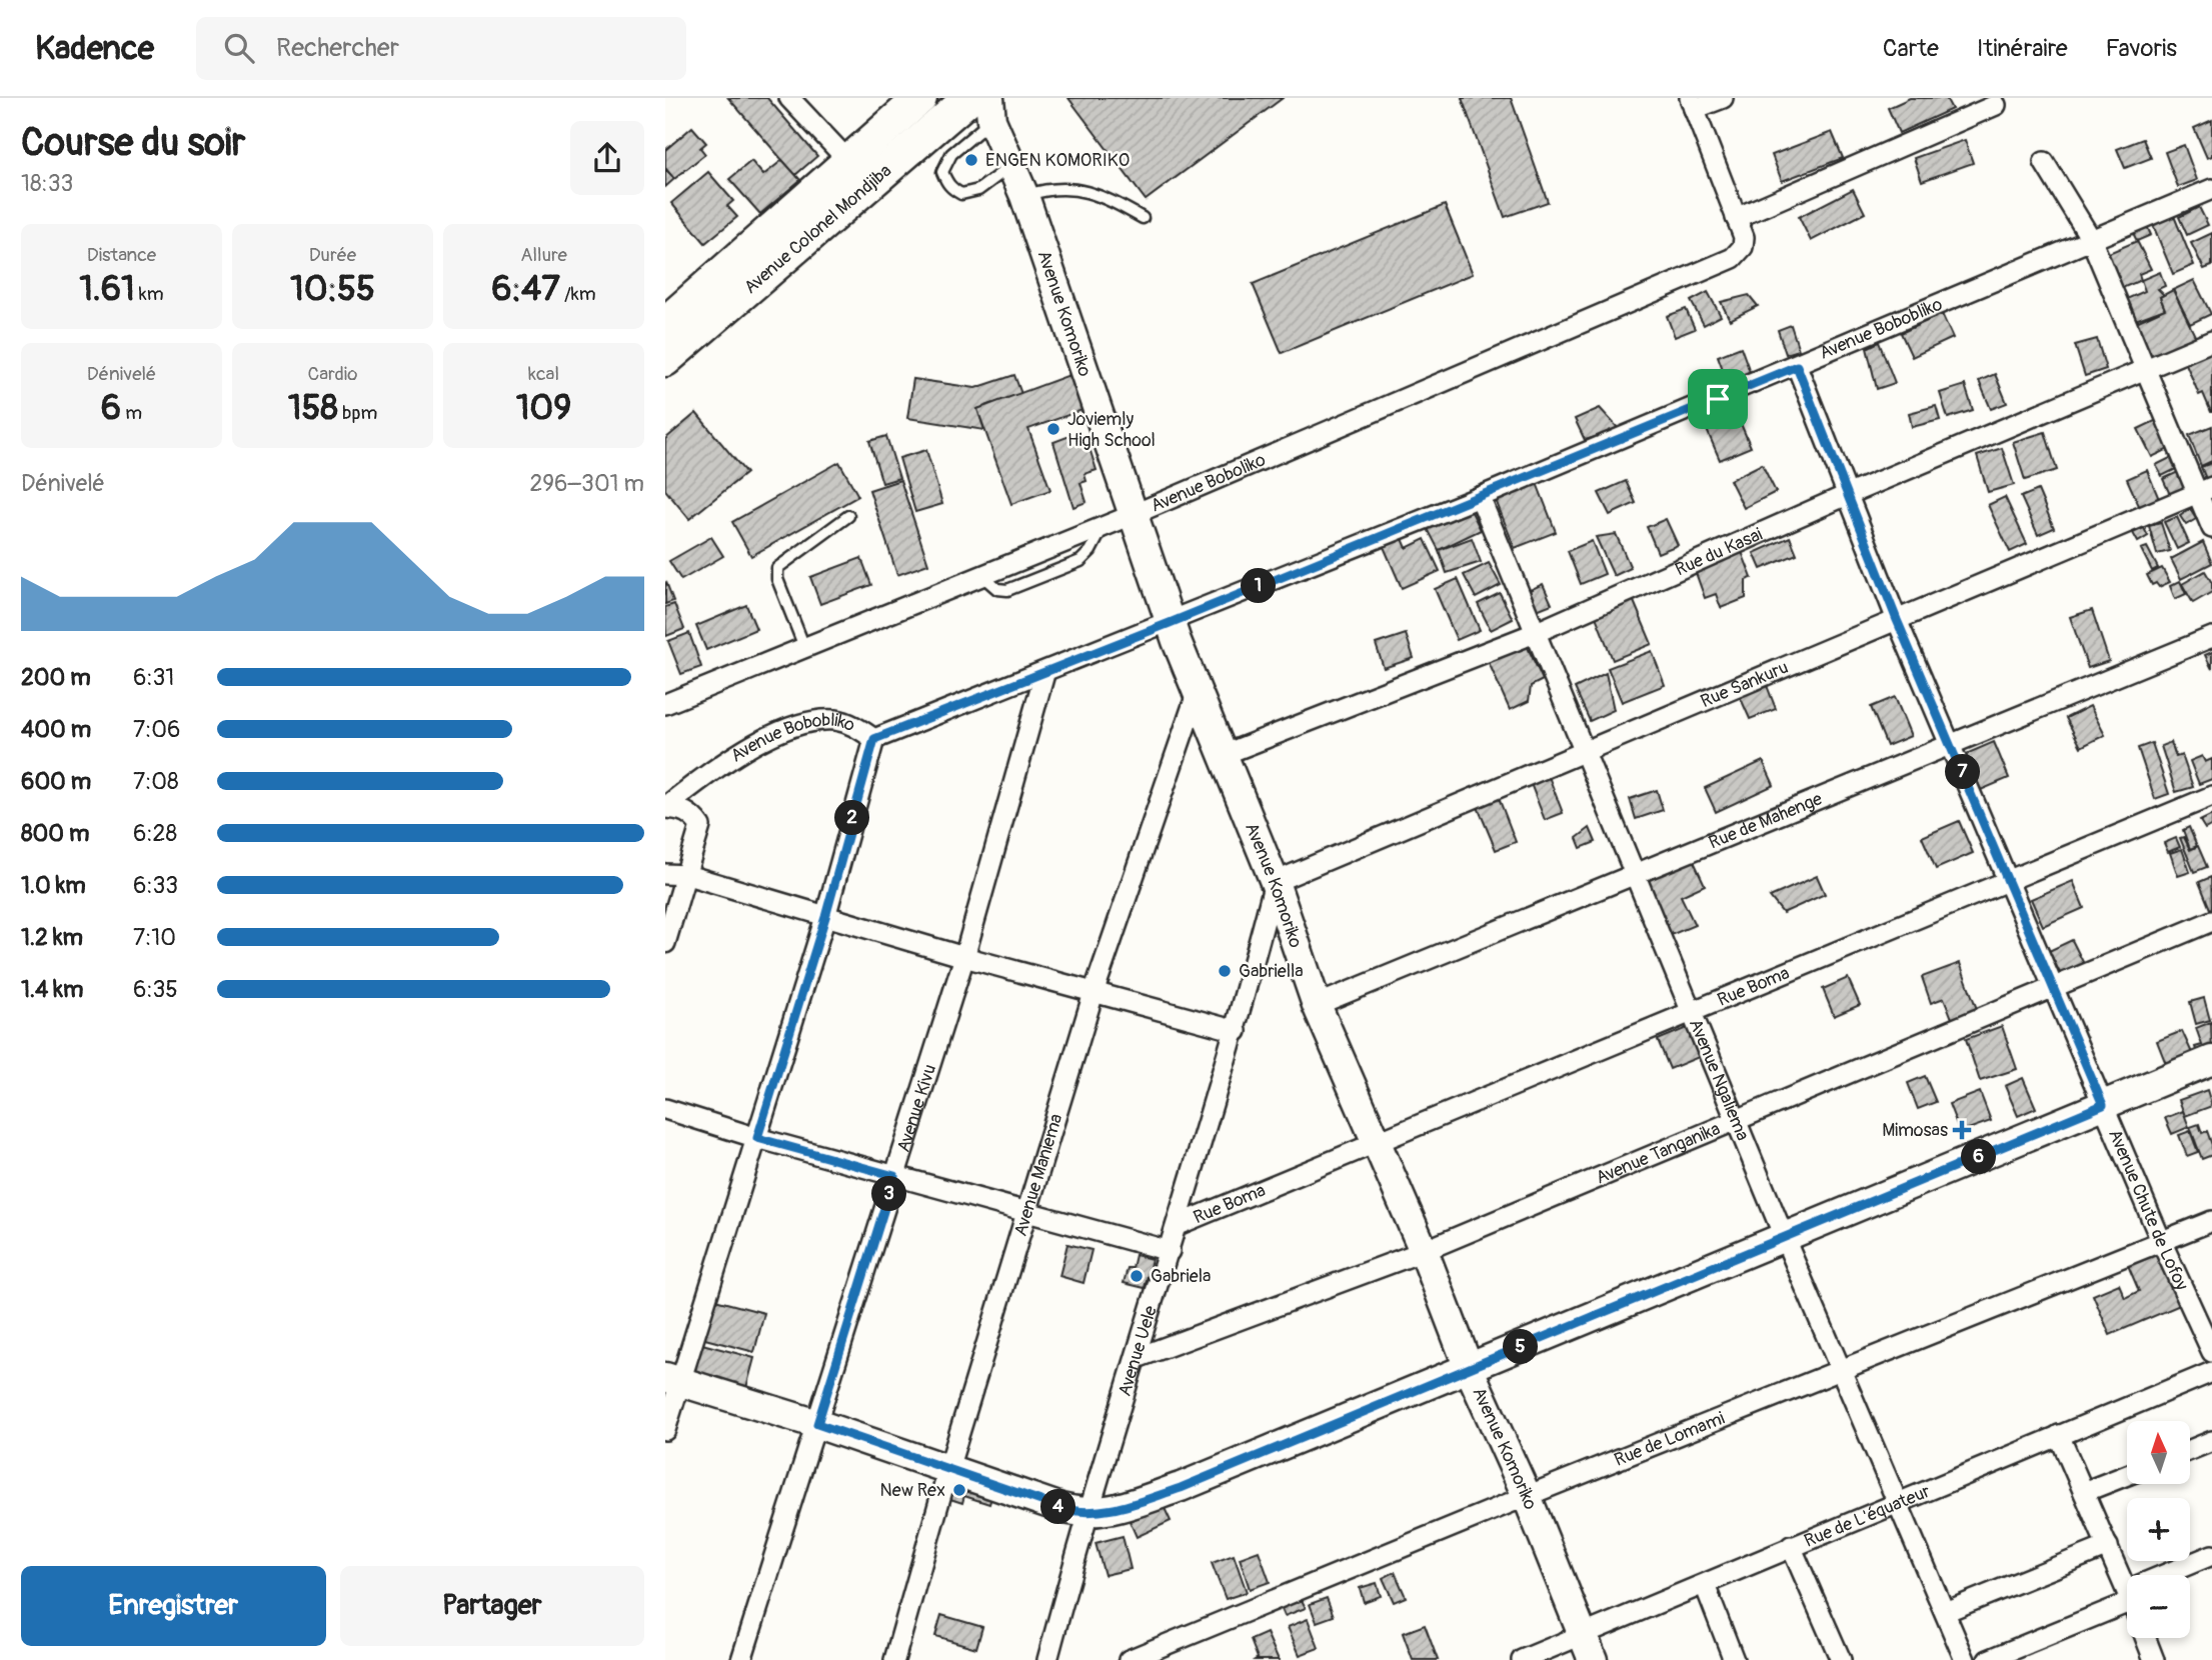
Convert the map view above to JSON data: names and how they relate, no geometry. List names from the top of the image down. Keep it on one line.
{"streets":{"main road":["Avenue Colonel Mondjiba"],"street":["Avenue Komoriko","Avenue Bobobliko","Avenue Boboliko","Rue du Kasai","Rue Sankuru","Rue de Mahenge","Rue Boma","Avenue Ngaliema","Avenue Kivu","Avenue Tanganika","Avenue Maniema","Avenue Chute de Lofoy","Avenue Uele","Rue de Lomami","Rue de L'équateur"]},"crossings":[["Avenue Colonel Mondjiba","Avenue Komoriko"],["Avenue Komoriko","Avenue Bobobliko"],["Avenue Komoriko","Avenue Boboliko"],["Avenue Komoriko","Rue du Kasai"],["Avenue Komoriko","Rue Sankuru"],["Avenue Komoriko","Rue de Mahenge"],["Avenue Komoriko","Rue Boma"],["Avenue Komoriko","Avenue Tanganika"],["Avenue Komoriko","Avenue Maniema"],["Avenue Komoriko","Avenue Uele"],["Avenue Komoriko","Rue de Lomami"],["Avenue Komoriko","Rue de L'équateur"],["Avenue Bobobliko","Avenue Ngaliema"],["Avenue Bobobliko","Avenue Kivu"],["Avenue Bobobliko","Avenue Chute de Lofoy"],["Rue du Kasai","Avenue Ngaliema"],["Rue du Kasai","Avenue Chute de Lofoy"],["Rue Sankuru","Avenue Ngaliema"],["Rue Sankuru","Avenue Chute de Lofoy"],["Rue Sankuru","Avenue Uele"],["Rue de Mahenge","Avenue Ngaliema"],["Rue de Mahenge","Avenue Chute de Lofoy"],["Rue Boma","Avenue Ngaliema"],["Rue Boma","Avenue Chute de Lofoy"],["Rue Boma","Avenue Uele"],["Avenue Ngaliema","Avenue Tanganika"],["Avenue Ngaliema","Rue de Lomami"],["Avenue Ngaliema","Rue de L'équateur"],["Avenue Tanganika","Avenue Chute de Lofoy"],["Avenue Tanganika","Avenue Uele"],["Avenue Chute de Lofoy","Rue de Lomami"]],"places":{"other":["ENGEN KOMORIKO","Joviemly High School","Gabriella","Gabriela","New Rex"],"health":["Mimosas"]},"north":"top","page":{"header":"Kadence","search":"Rechercher","nav":["Carte","Itinéraire","Favoris"],"heading":["Course du soir","18:33"],"stats":[["Distance","1.61 km"],["Durée","10:55"],["Allure","6:47 /km"],["Dénivelé","6 m"],["Cardio","158 bpm"],["kcal","109"]],"chart":["Dénivelé","296–301 m"],"pins":["1","7","2","6","3","5","4"],"list":[{"name":"200 m","note":"6:31"},{"name":"400 m","note":"7:06"},{"name":"600 m","note":"7:08"},{"name":"800 m","note":"6:28"},{"name":"1.0 km","note":"6:33"},{"name":"1.2 km","note":"7:10"},{"name":"1.4 km","note":"6:35"}],"map_buttons":["+","−"],"buttons":["Enregistrer","Partager"]}}
